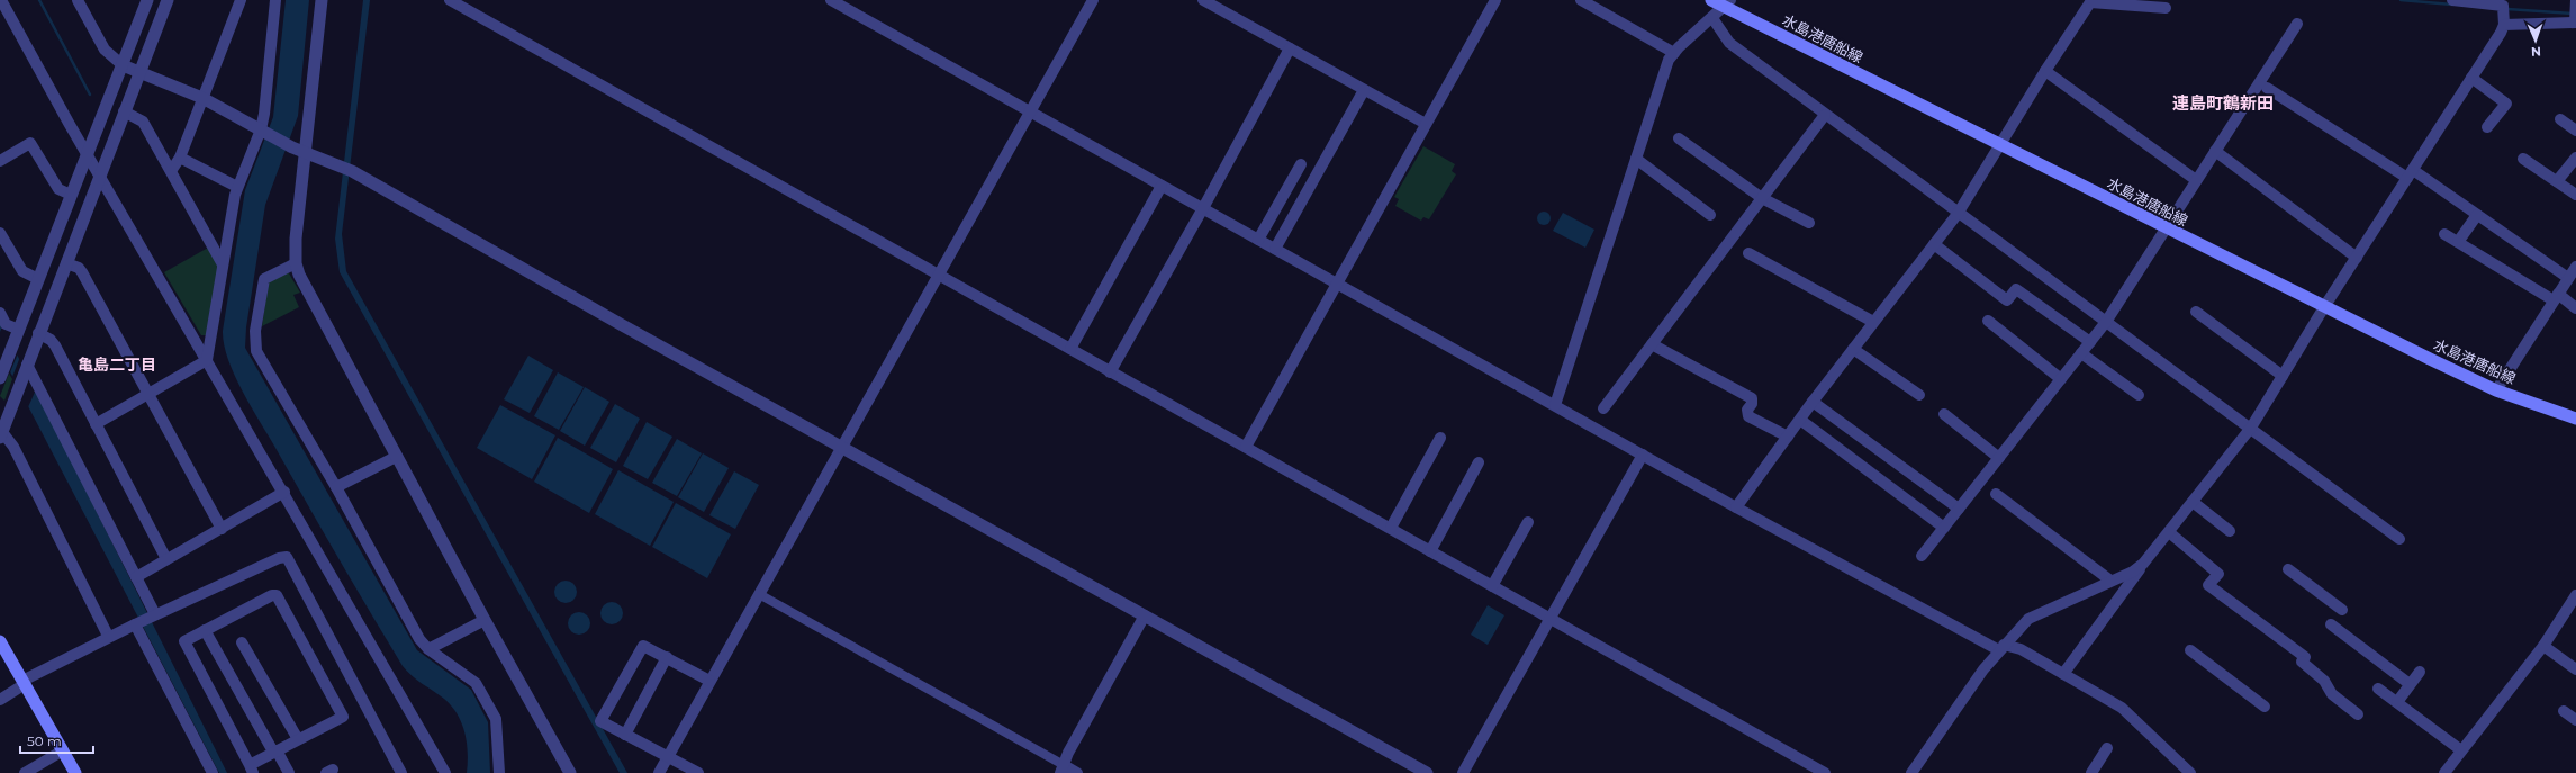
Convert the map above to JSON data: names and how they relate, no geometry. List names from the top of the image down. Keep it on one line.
{"streets":{"main road":["水島港唐船線"]},"districts":["連島町鶴新田","亀島二丁目"],"scale_bar":"50 m","north":"bottom"}
